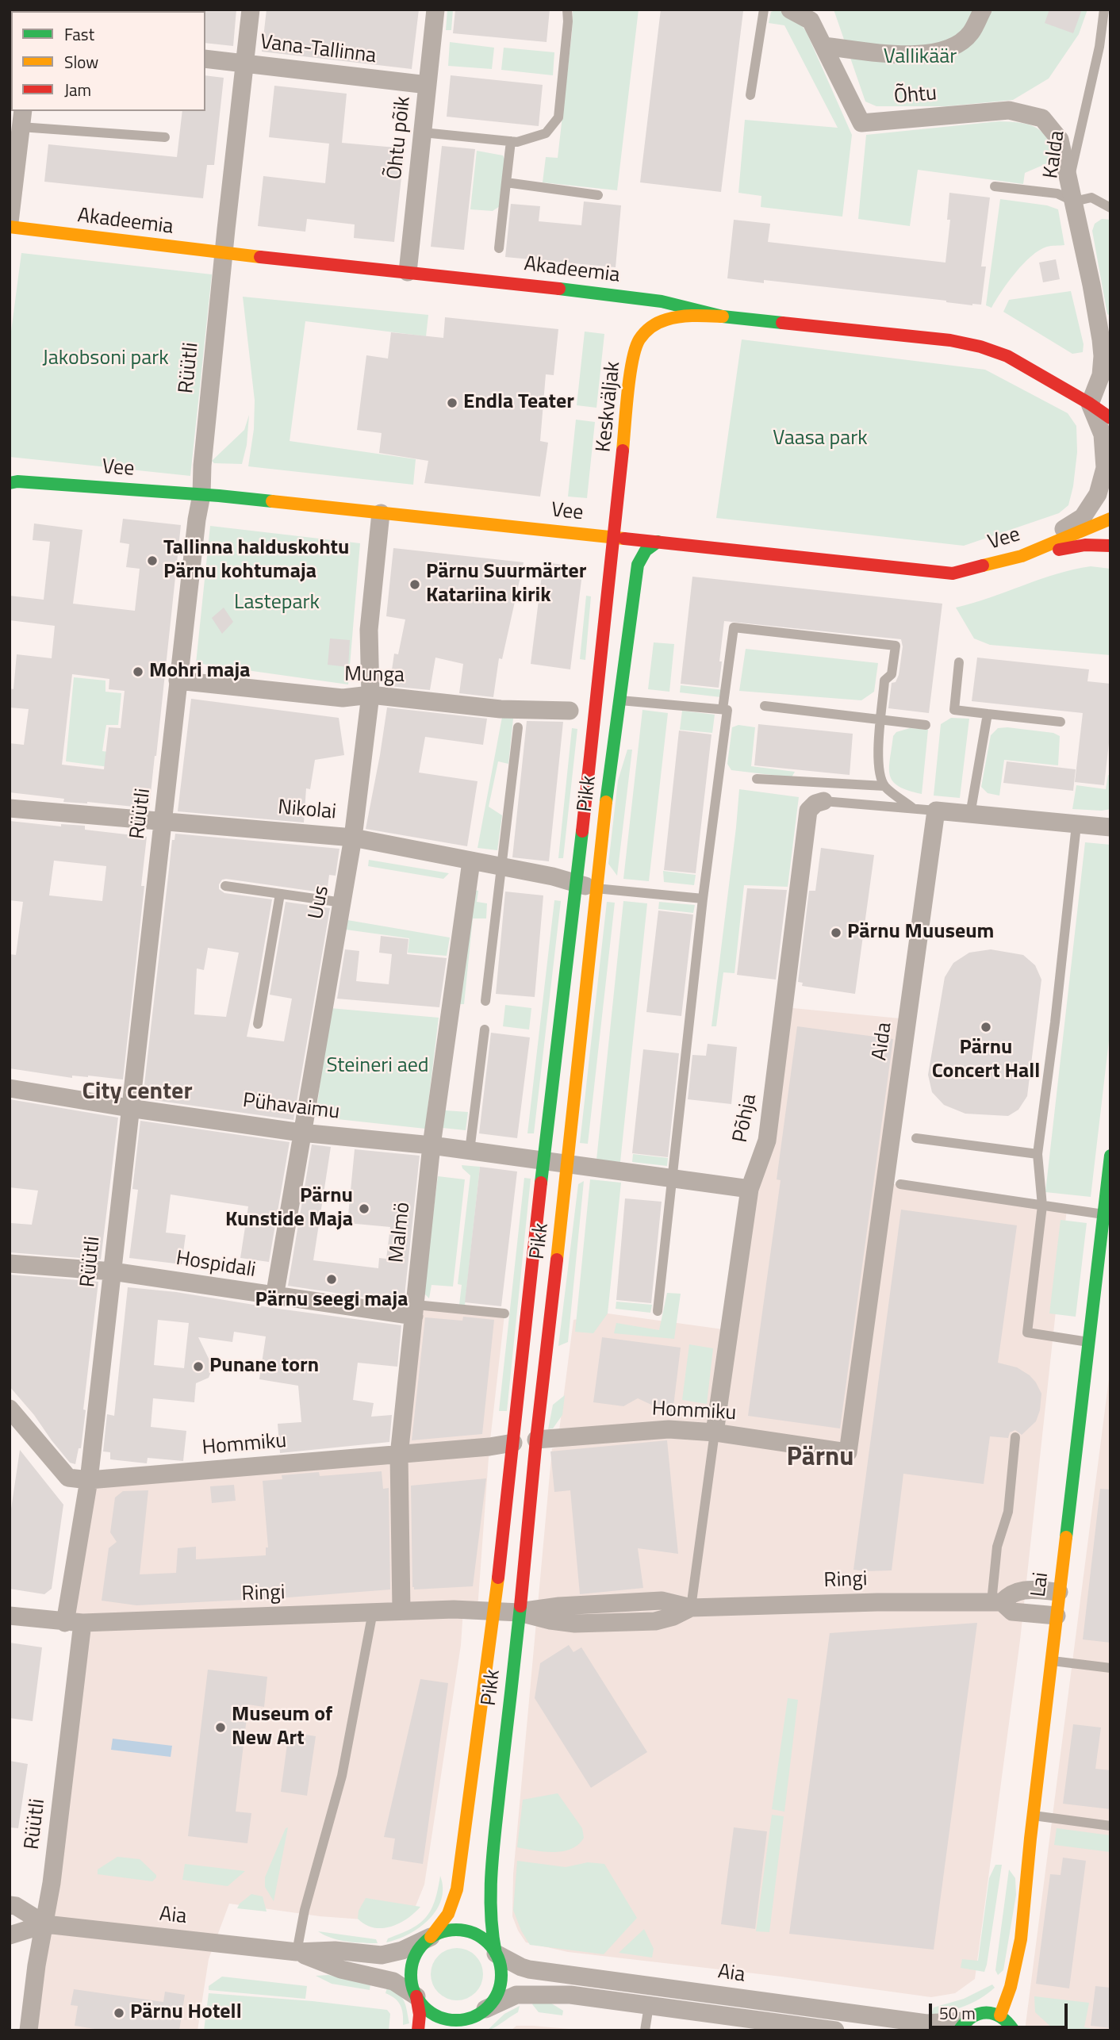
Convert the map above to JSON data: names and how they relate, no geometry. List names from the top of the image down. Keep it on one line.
{"streets":{"main road":["Akadeemia","Keskväljak","Vee","Pikk","Lai"],"street":["Vana-Tallinna","Õhtu","Õhtu põik","Kalda","Rüütli","Munga","Nikolai","Uus","Aida","Pühavaimu","Põhja","Malmö","Hospidali","Hommiku","Ringi","Aia"]},"crossings":[["Vana-Tallinna","Õhtu põik"],["Vana-Tallinna","Rüütli"],["Õhtu","Kalda"],["Õhtu põik","Akadeemia"],["Kalda","Akadeemia"],["Akadeemia","Rüütli"],["Akadeemia","Keskväljak"],["Rüütli","Vee"],["Rüütli","Munga"],["Rüütli","Nikolai"],["Rüütli","Pühavaimu"],["Rüütli","Hospidali"],["Rüütli","Hommiku"],["Rüütli","Ringi"],["Rüütli","Aia"],["Keskväljak","Vee"],["Keskväljak","Pikk"],["Vee","Pikk"],["Vee","Uus"],["Munga","Uus"],["Pikk","Nikolai"],["Pikk","Pühavaimu"],["Pikk","Hommiku"],["Pikk","Ringi"],["Pikk","Aia"],["Nikolai","Uus"],["Nikolai","Malmö"],["Uus","Pühavaimu"],["Uus","Hospidali"],["Aida","Hommiku"],["Pühavaimu","Põhja"],["Pühavaimu","Malmö"],["Põhja","Hommiku"],["Malmö","Hospidali"],["Malmö","Hommiku"],["Malmö","Ringi"],["Ringi","Lai"]],"districts":["City center","Pärnu"],"parks":["Vallikäär","Jakobsoni park","Vaasa park","Lastepark","Steineri aed"],"places":["Endla Teater","Tallinna halduskohtu Pärnu kohtumaja","Pärnu Suurmärter Katariina kirik","Mohri maja","Pärnu Muuseum","Pärnu Concert Hall","Pärnu Kunstide Maja","Pärnu seegi maja","Punane torn","Museum of New Art","Pärnu Hotell"],"legend":["Fast","Slow","Jam"],"scale_bar":"50 m"}
